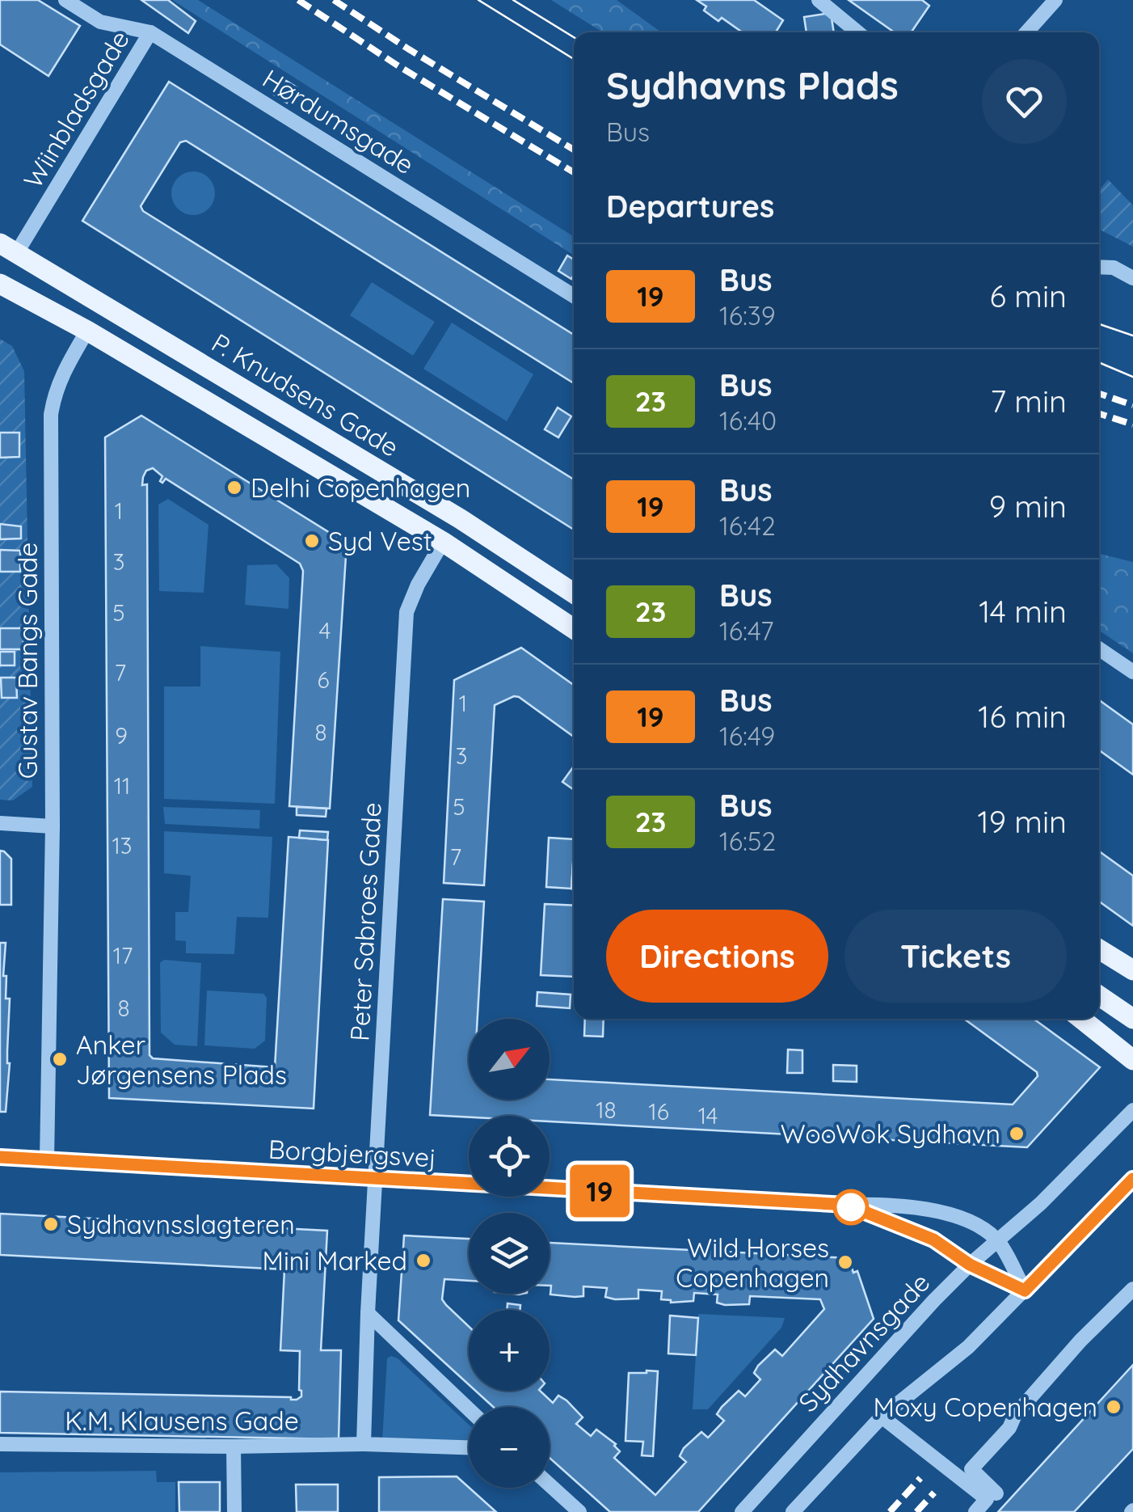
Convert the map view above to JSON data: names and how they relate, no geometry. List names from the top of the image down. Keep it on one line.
{"streets":{"main road":["P. Knudsens Gade"],"street":["Wiinbladsgade","Hørdumsgade","Gustav Bangs Gade","Peter Sabroes Gade","Borgbjergsvej","Sydhavnsgade","K.M. Klausens Gade"]},"crossings":[["Wiinbladsgade","Hørdumsgade"],["Wiinbladsgade","P. Knudsens Gade"],["Gustav Bangs Gade","Borgbjergsvej"],["Peter Sabroes Gade","Borgbjergsvej"],["Peter Sabroes Gade","K.M. Klausens Gade"],["Borgbjergsvej","Sydhavnsgade"]],"places":["Delhi Copenhagen","Syd Vest","Anker Jørgensens Plads","WooWok Sydhavn","Sydhavnsslagteren","Mini Marked","Wild Horses Copenhagen","Moxy Copenhagen"],"lines":["bus line 19"],"house_numbers":["1","3","5","4","7","6","1","8","9","3","11","5","13","7","17","8","18","16","14"],"north":"top right","page":{"on_map":"19","heading":[["Sydhavns Plads","Bus"],"Departures"],"list":[{"mark":"19","name":"Bus","note":"16:39","value":"6 min"},{"mark":"23","name":"Bus","note":"16:40","value":"7 min"},{"mark":"19","name":"Bus","note":"16:42","value":"9 min"},{"mark":"23","name":"Bus","note":"16:47","value":"14 min"},{"mark":"19","name":"Bus","note":"16:49","value":"16 min"},{"mark":"23","name":"Bus","note":"16:52","value":"19 min"}],"buttons":["Directions","Tickets"],"map_buttons":["+","−"]}}
